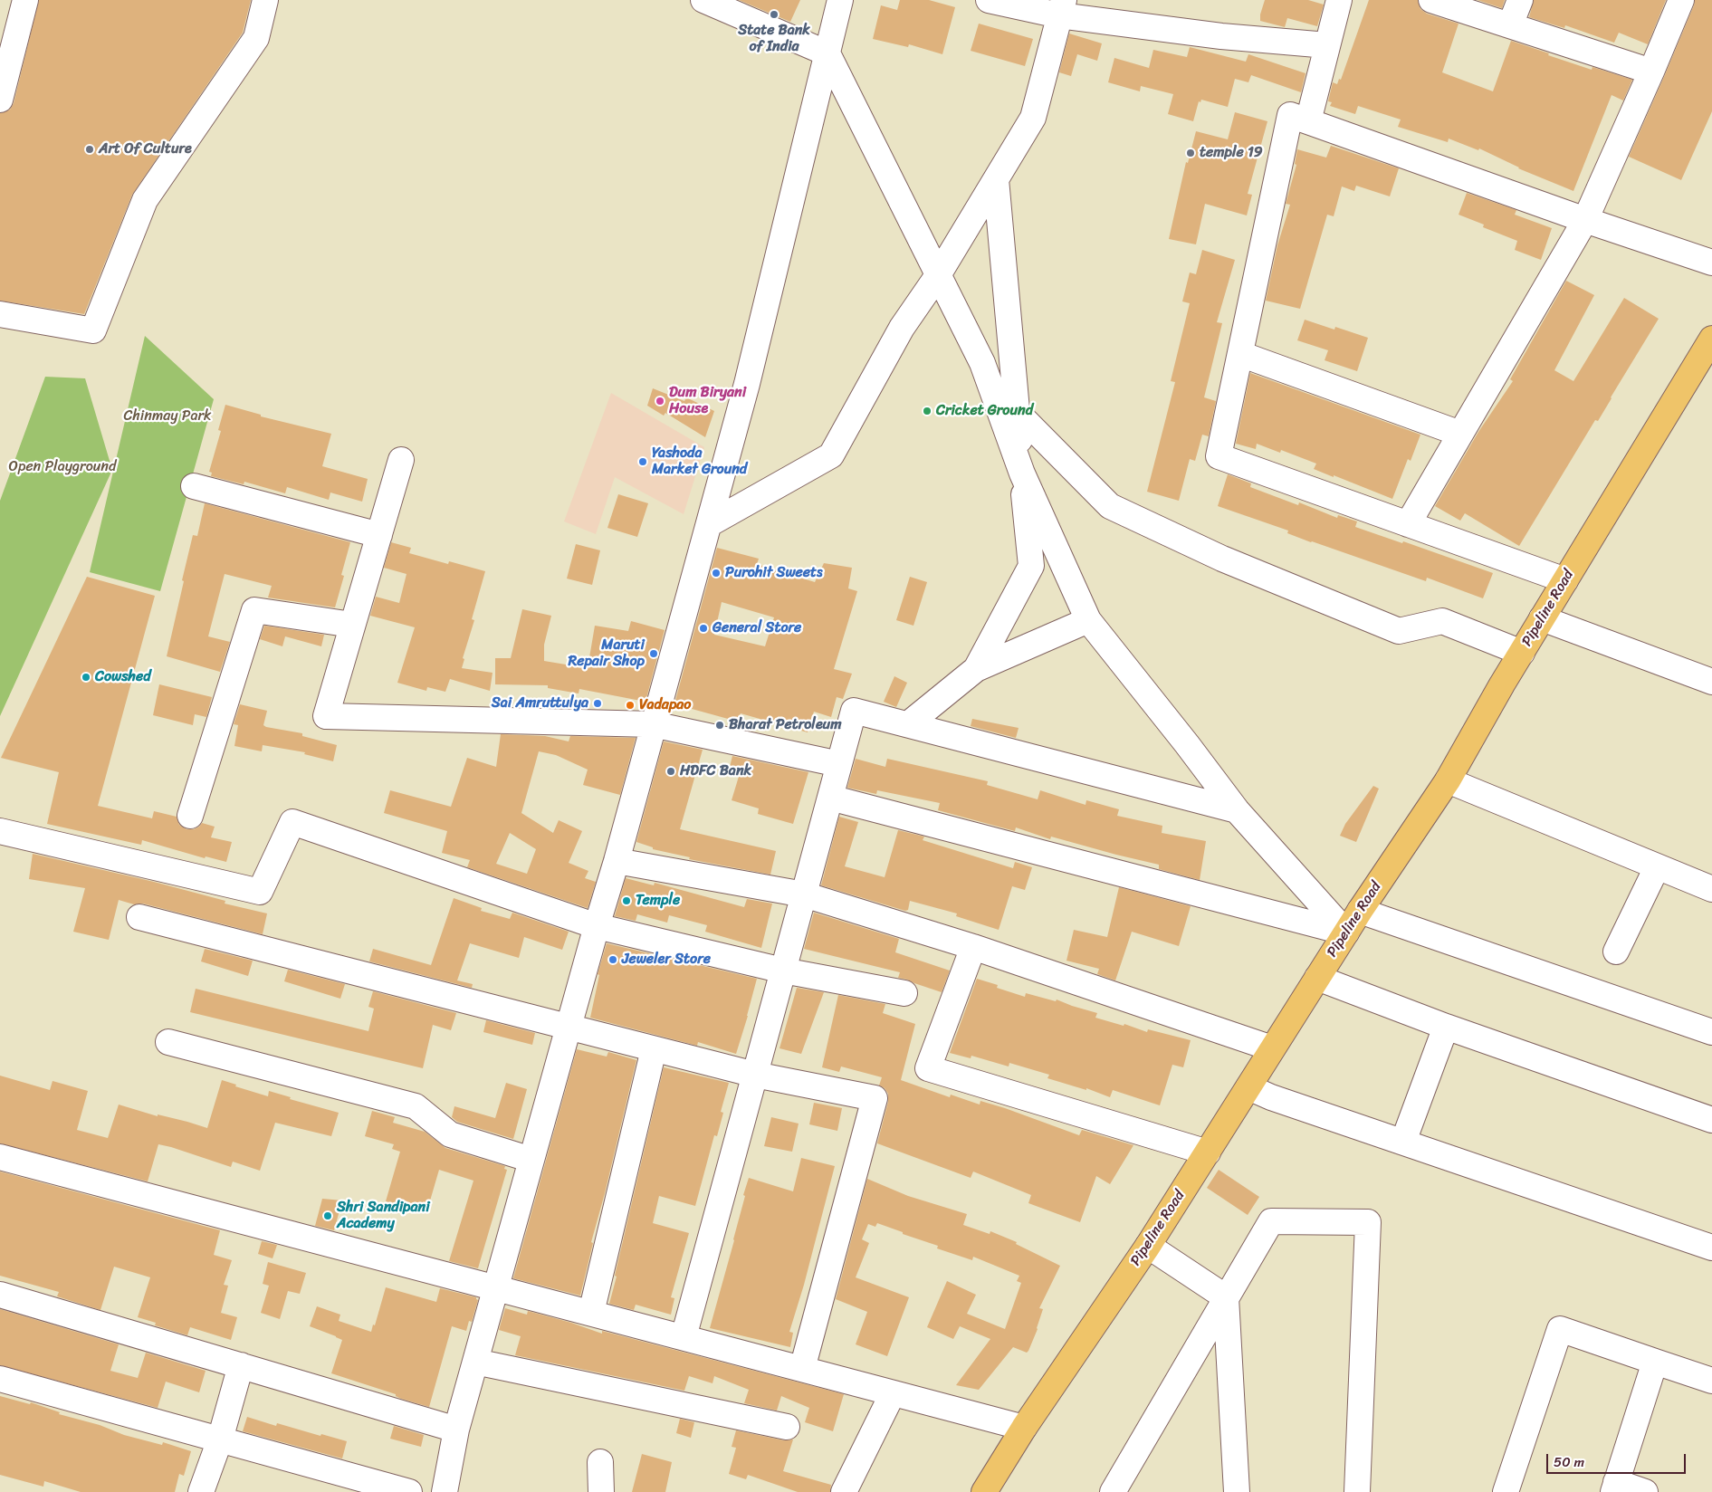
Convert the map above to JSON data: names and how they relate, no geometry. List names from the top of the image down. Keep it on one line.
{"streets":{"main road":["Pipeline Road"]},"parks":["Chinmay Park","Open Playground"],"places":["State Bank of India","Art Of Culture","temple 19","Dum Biryani House","Cricket Ground","Yashoda Market Ground","Purohit Sweets","General Store","Maruti Repair Shop","Cowshed","Sai Amruttulya","Vadapao","Bharat Petroleum","HDFC Bank","Temple","Jeweler Store","Shri Sandipani Academy"],"scale_bar":"50 m"}
